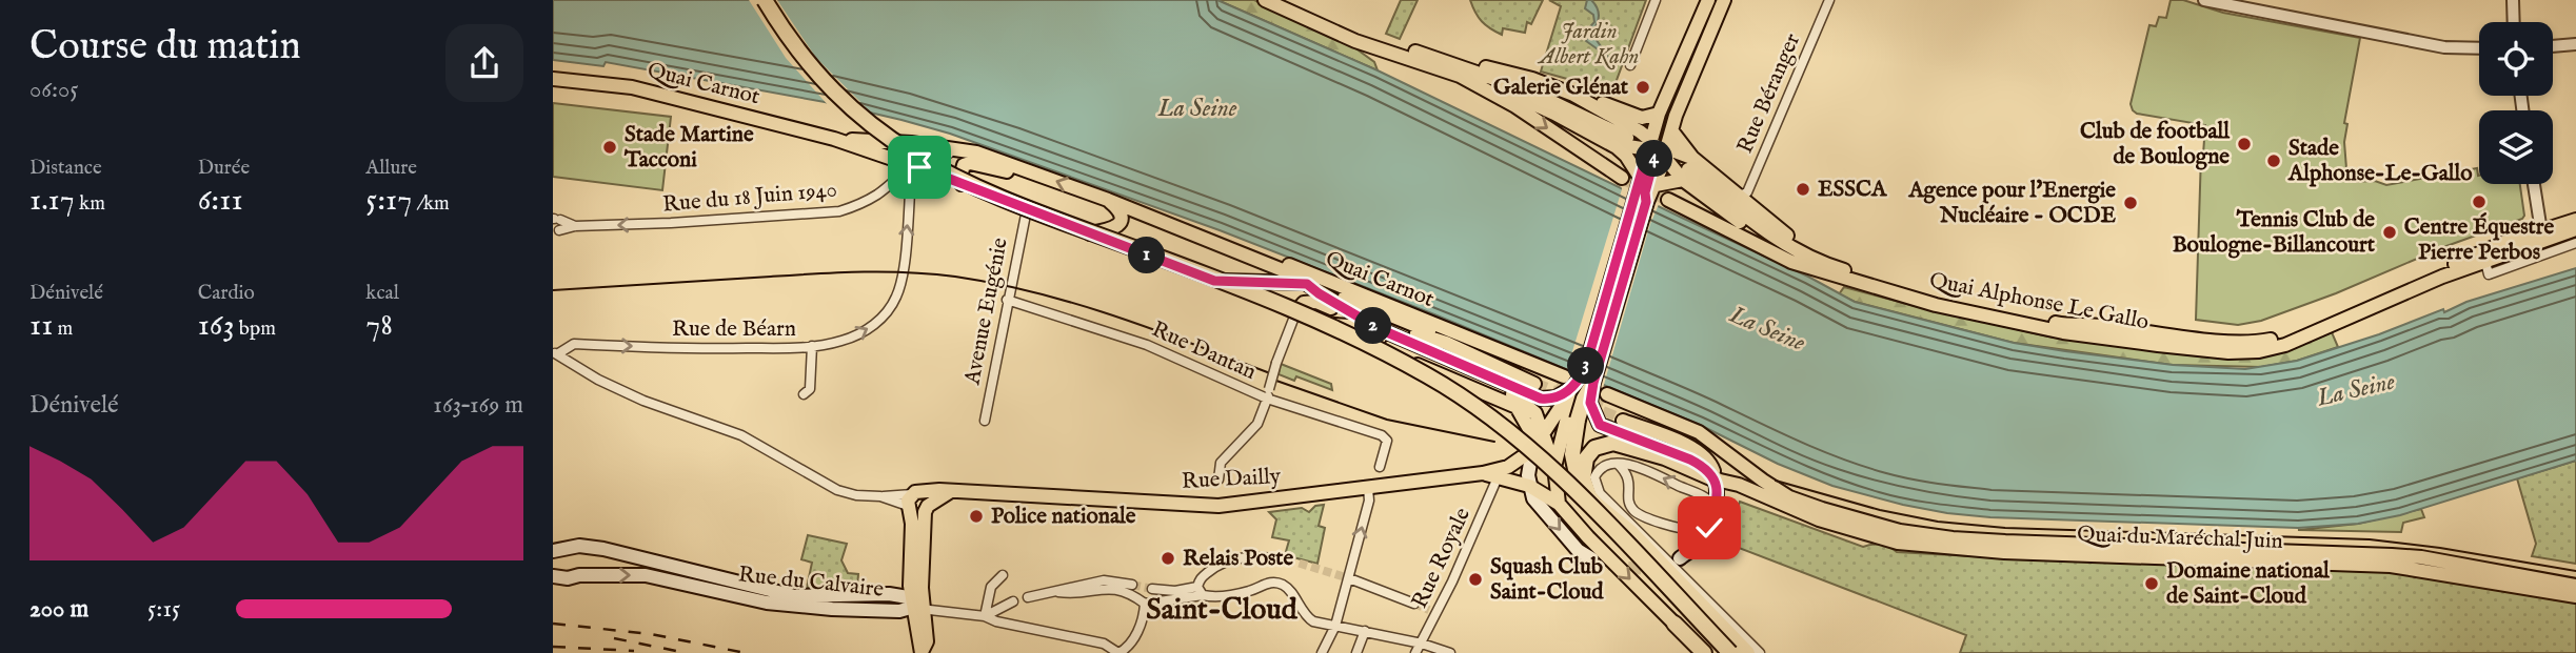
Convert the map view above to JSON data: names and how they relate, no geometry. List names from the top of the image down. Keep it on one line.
{"streets":{"main road":["Quai Carnot","Quai Alphonse Le Gallo","Rue Dailly","Quai du Maréchal Juin","Rue du Calvaire"],"street":["Rue Béranger","Rue du 18 Juin 1940","Avenue Eugénie","Rue de Béarn","Rue Dantan","Rue Royale"]},"crossings":[["Quai Carnot","Rue du 18 Juin 1940"],["Quai Carnot","Avenue Eugénie"],["Quai Carnot","Rue de Béarn"],["Quai Carnot","Rue Dailly"],["Rue du 18 Juin 1940","Rue de Béarn"],["Avenue Eugénie","Rue Dantan"]],"one_way":["Rue du 18 Juin 1940","Rue de Béarn"],"districts":["Saint-Cloud"],"water":["La Seine"],"parks":["Jardin Albert Kahn"],"places":["Galerie Glénat","Club de football de Boulogne","Stade Martine Tacconi","Stade Alphonse-Le-Gallo","ESSCA","Centre Équestre Pierre Perbos","Agence pour l'Energie Nucléaire - OCDE","Tennis Club de Boulogne-Billancourt","Police nationale","Relais Poste","Squash Club Saint-Cloud","Domaine national de Saint-Cloud"],"page":{"heading":["Course du matin","06:05"],"stats":[["Distance","1.17 km"],["Durée","6:11"],["Allure","5:17 /km"],["Dénivelé","11 m"],["Cardio","163 bpm"],["kcal","78"]],"pins":["4","1","2","3"],"chart":["Dénivelé","163–169 m"],"list":[{"name":"200 m","note":"5:15"}]}}
